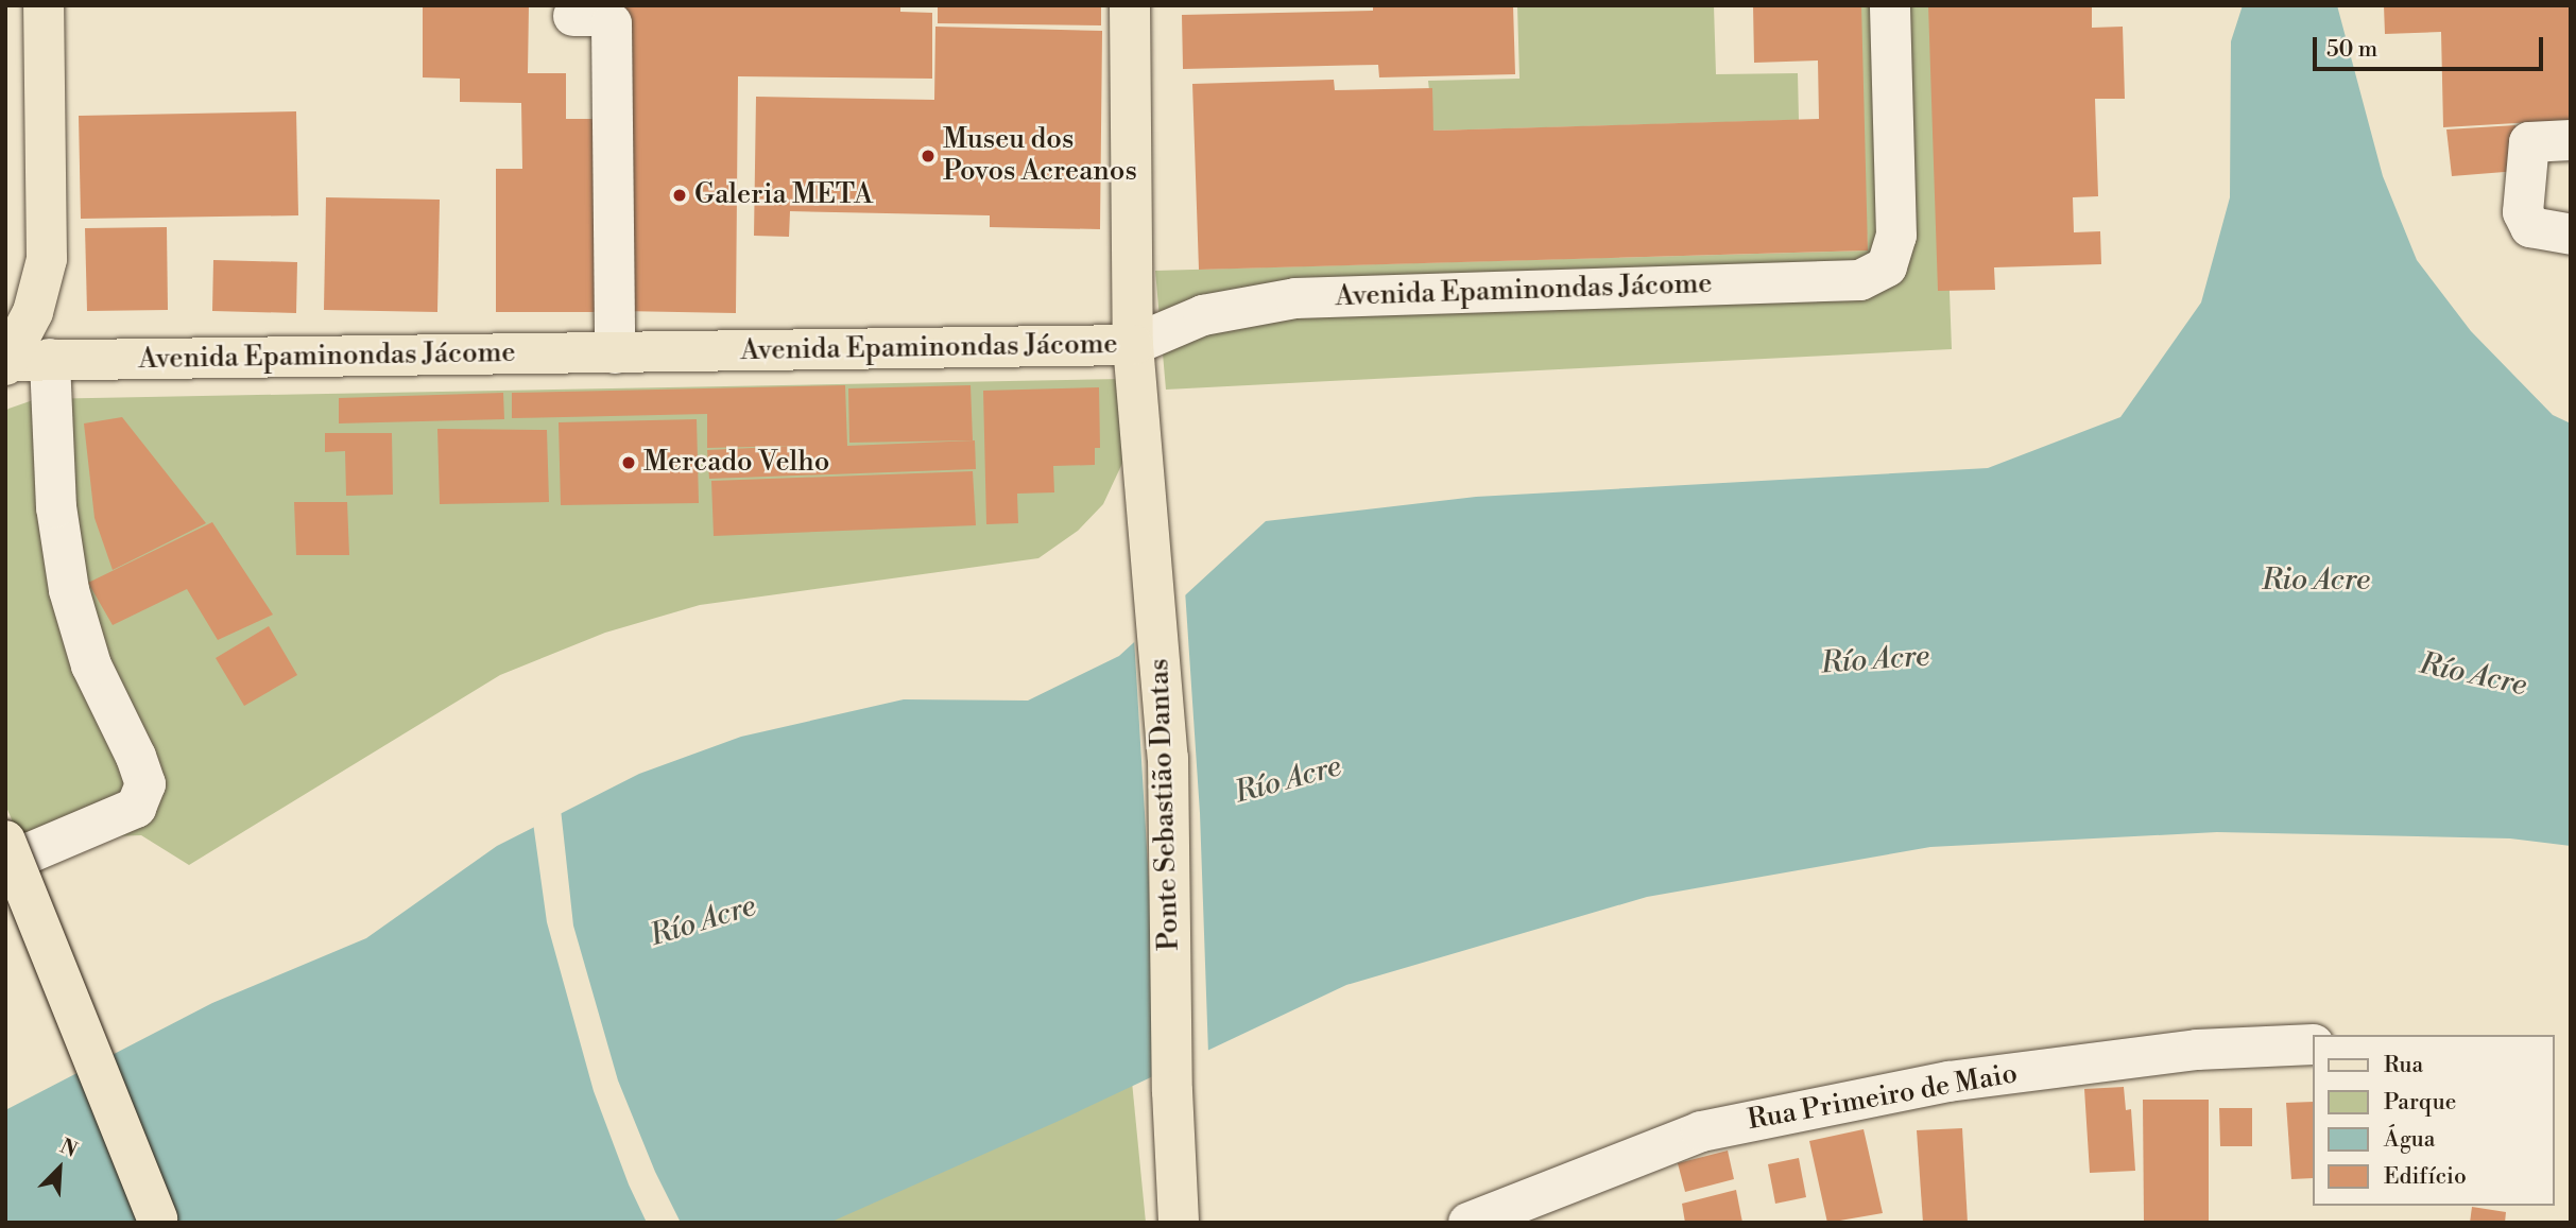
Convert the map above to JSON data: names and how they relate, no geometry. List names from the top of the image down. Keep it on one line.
{"streets":{"main road":["Avenida Epaminondas Jácome","Ponte Sebastião Dantas"],"street":["Rua Primeiro de Maio"]},"crossings":[["Avenida Epaminondas Jácome","Ponte Sebastião Dantas"]],"water":["Rio Acre","Río Acre"],"places":["Museu dos Povos Acreanos","Galeria META","Mercado Velho"],"legend":["Rua","Parque","Água","Edifício"],"scale_bar":"50 m","north":"top right"}
